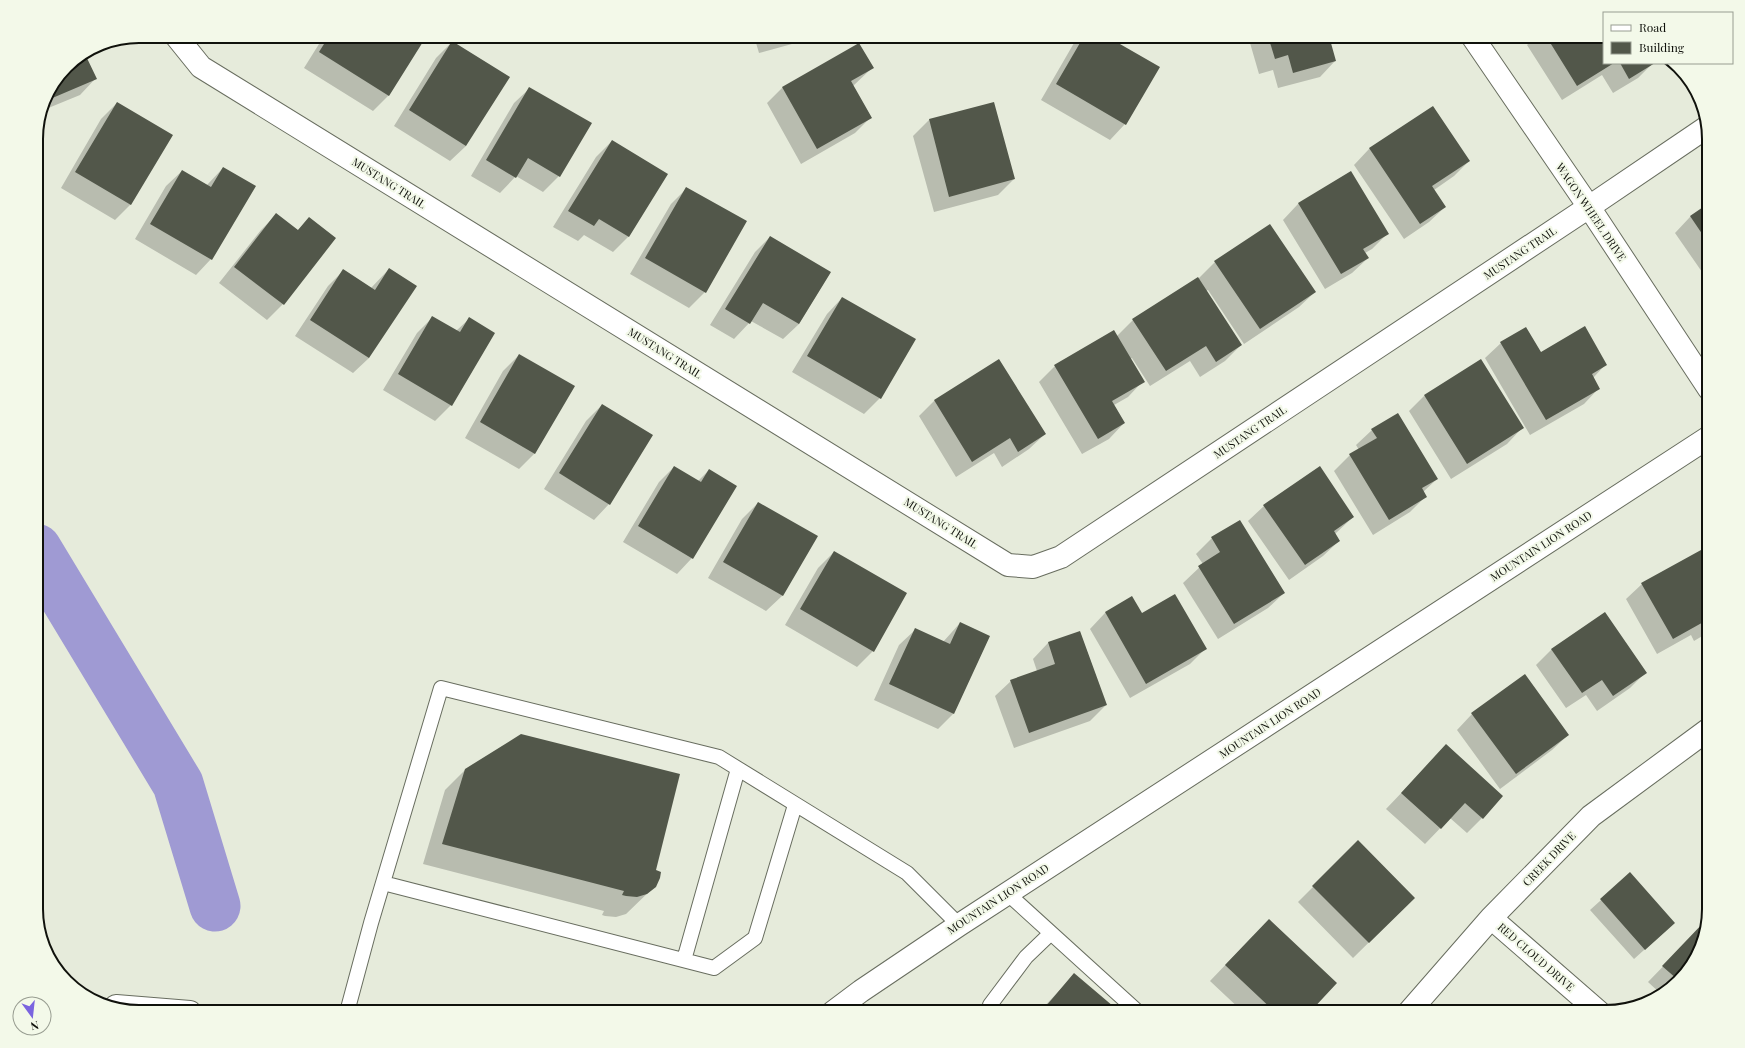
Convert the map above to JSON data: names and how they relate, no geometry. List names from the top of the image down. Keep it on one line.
{"streets":{"street":["MUSTANG TRAIL","WAGON WHEEL DRIVE","MOUNTAIN LION ROAD","CREEK DRIVE","RED CLOUD DRIVE"]},"crossings":[["MUSTANG TRAIL","WAGON WHEEL DRIVE"],["CREEK DRIVE","RED CLOUD DRIVE"]],"legend":["Road","Building"],"north":"bottom"}
